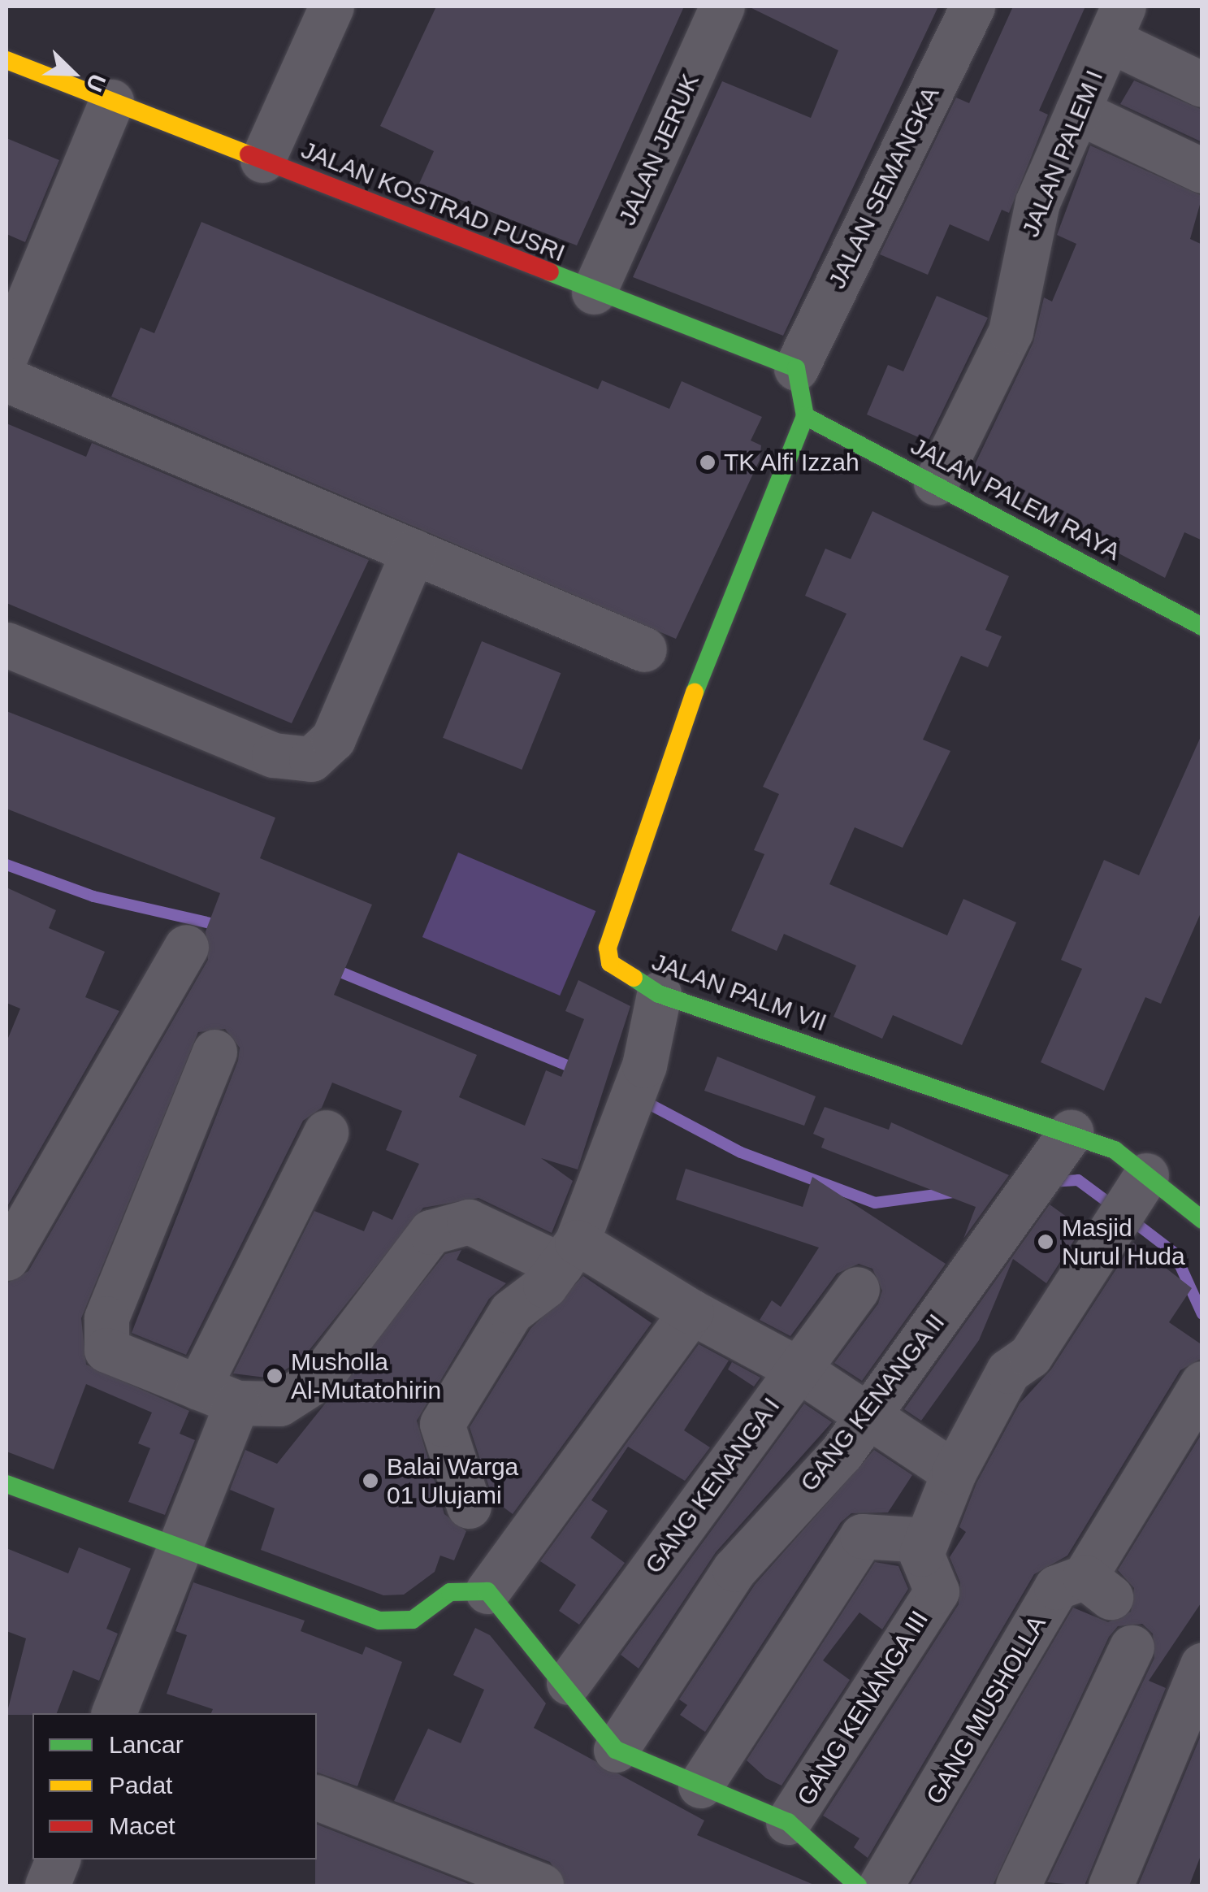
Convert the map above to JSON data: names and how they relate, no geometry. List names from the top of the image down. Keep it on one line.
{"streets":{"street":["JALAN JERUK","JALAN PALEM I","JALAN SEMANGKA","JALAN KOSTRAD PUSRI","JALAN PALEM RAYA","JALAN PALM VII","GANG KENANGA II","GANG KENANGA I","GANG KENANGA III","GANG MUSHOLLA"]},"crossings":[["JALAN JERUK","JALAN KOSTRAD PUSRI"],["JALAN PALEM I","JALAN PALEM RAYA"],["JALAN SEMANGKA","JALAN KOSTRAD PUSRI"],["JALAN PALEM RAYA","JALAN PALM VII"],["JALAN PALM VII","GANG KENANGA II"],["JALAN PALM VII","GANG KENANGA III"]],"places":["TK Alfi Izzah","Masjid Nurul Huda","Musholla Al-Mutatohirin","Balai Warga 01 Ulujami"],"legend":["Lancar","Padat","Macet"],"north":"bottom right"}
